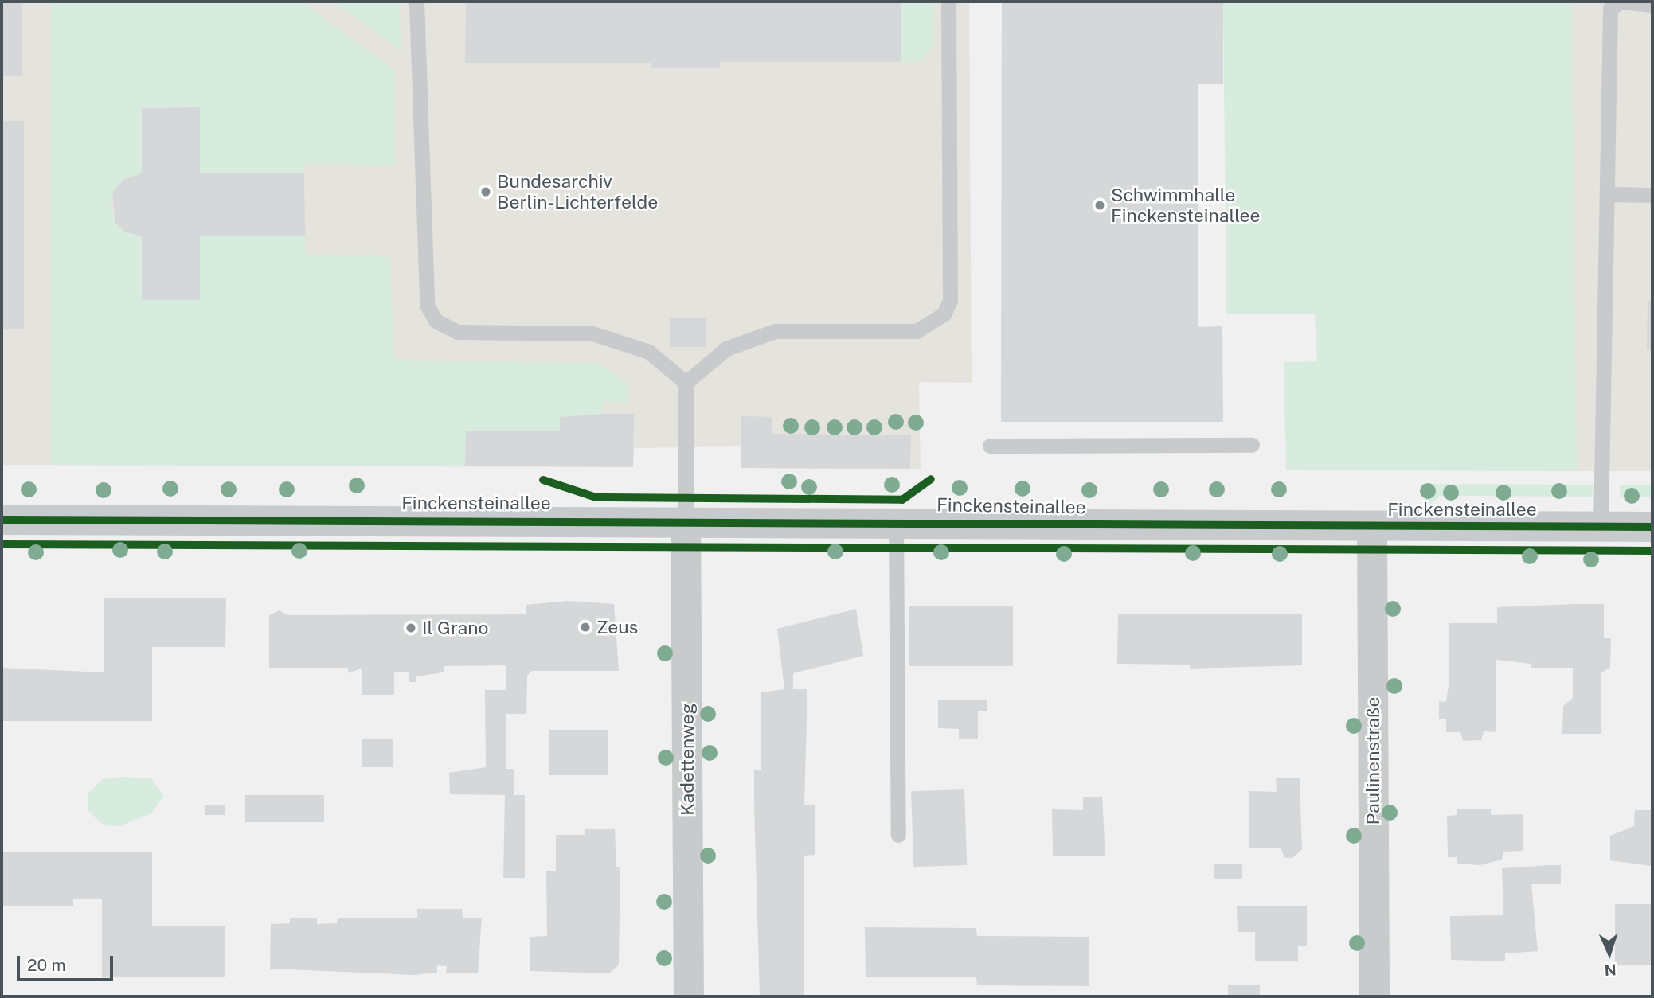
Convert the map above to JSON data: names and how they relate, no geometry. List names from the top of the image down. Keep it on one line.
{"streets":{"street":["Finckensteinallee","Kadettenweg","Paulinenstraße"]},"crossings":[["Finckensteinallee","Kadettenweg"],["Finckensteinallee","Paulinenstraße"]],"places":["Bundesarchiv Berlin-Lichterfelde","Schwimmhalle Finckensteinallee","Zeus","Il Grano"],"scale_bar":"20 m","north":"bottom"}
